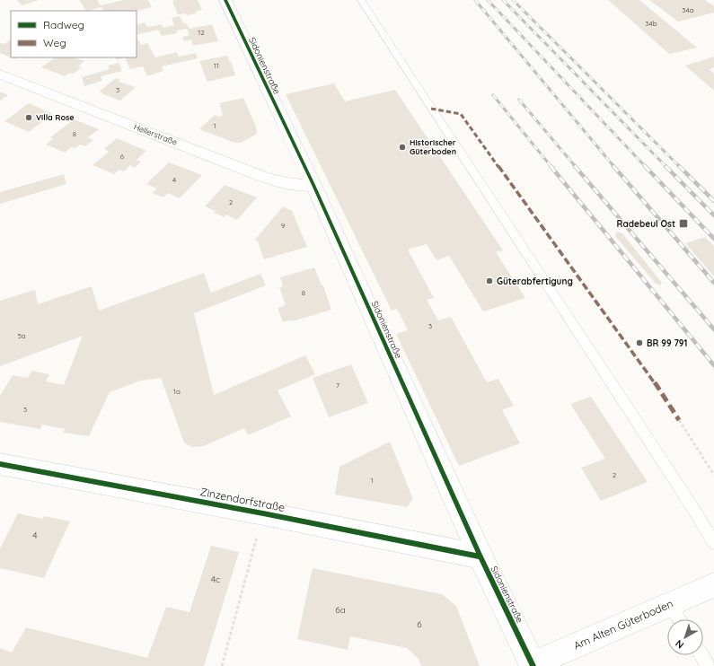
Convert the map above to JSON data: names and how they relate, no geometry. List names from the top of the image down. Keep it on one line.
{"streets":{"street":["Sidonienstraße","Hellerstraße","Zinzendorfstraße","Am Alten Güterboden"]},"crossings":[["Sidonienstraße","Hellerstraße"],["Sidonienstraße","Zinzendorfstraße"],["Sidonienstraße","Am Alten Güterboden"]],"places":{"other":["Villa Rose","Historischer Güterboden","Güterabfertigung","BR 99 791"],"transit":["Radebeul Ost"]},"house_numbers":["34a","34b","12","11","3","1","8","6","4","2","9","8","3","5a","7","1a","3","2","1","4","4c","6a","6"],"legend":["Radweg","Weg"],"north":"bottom left"}
